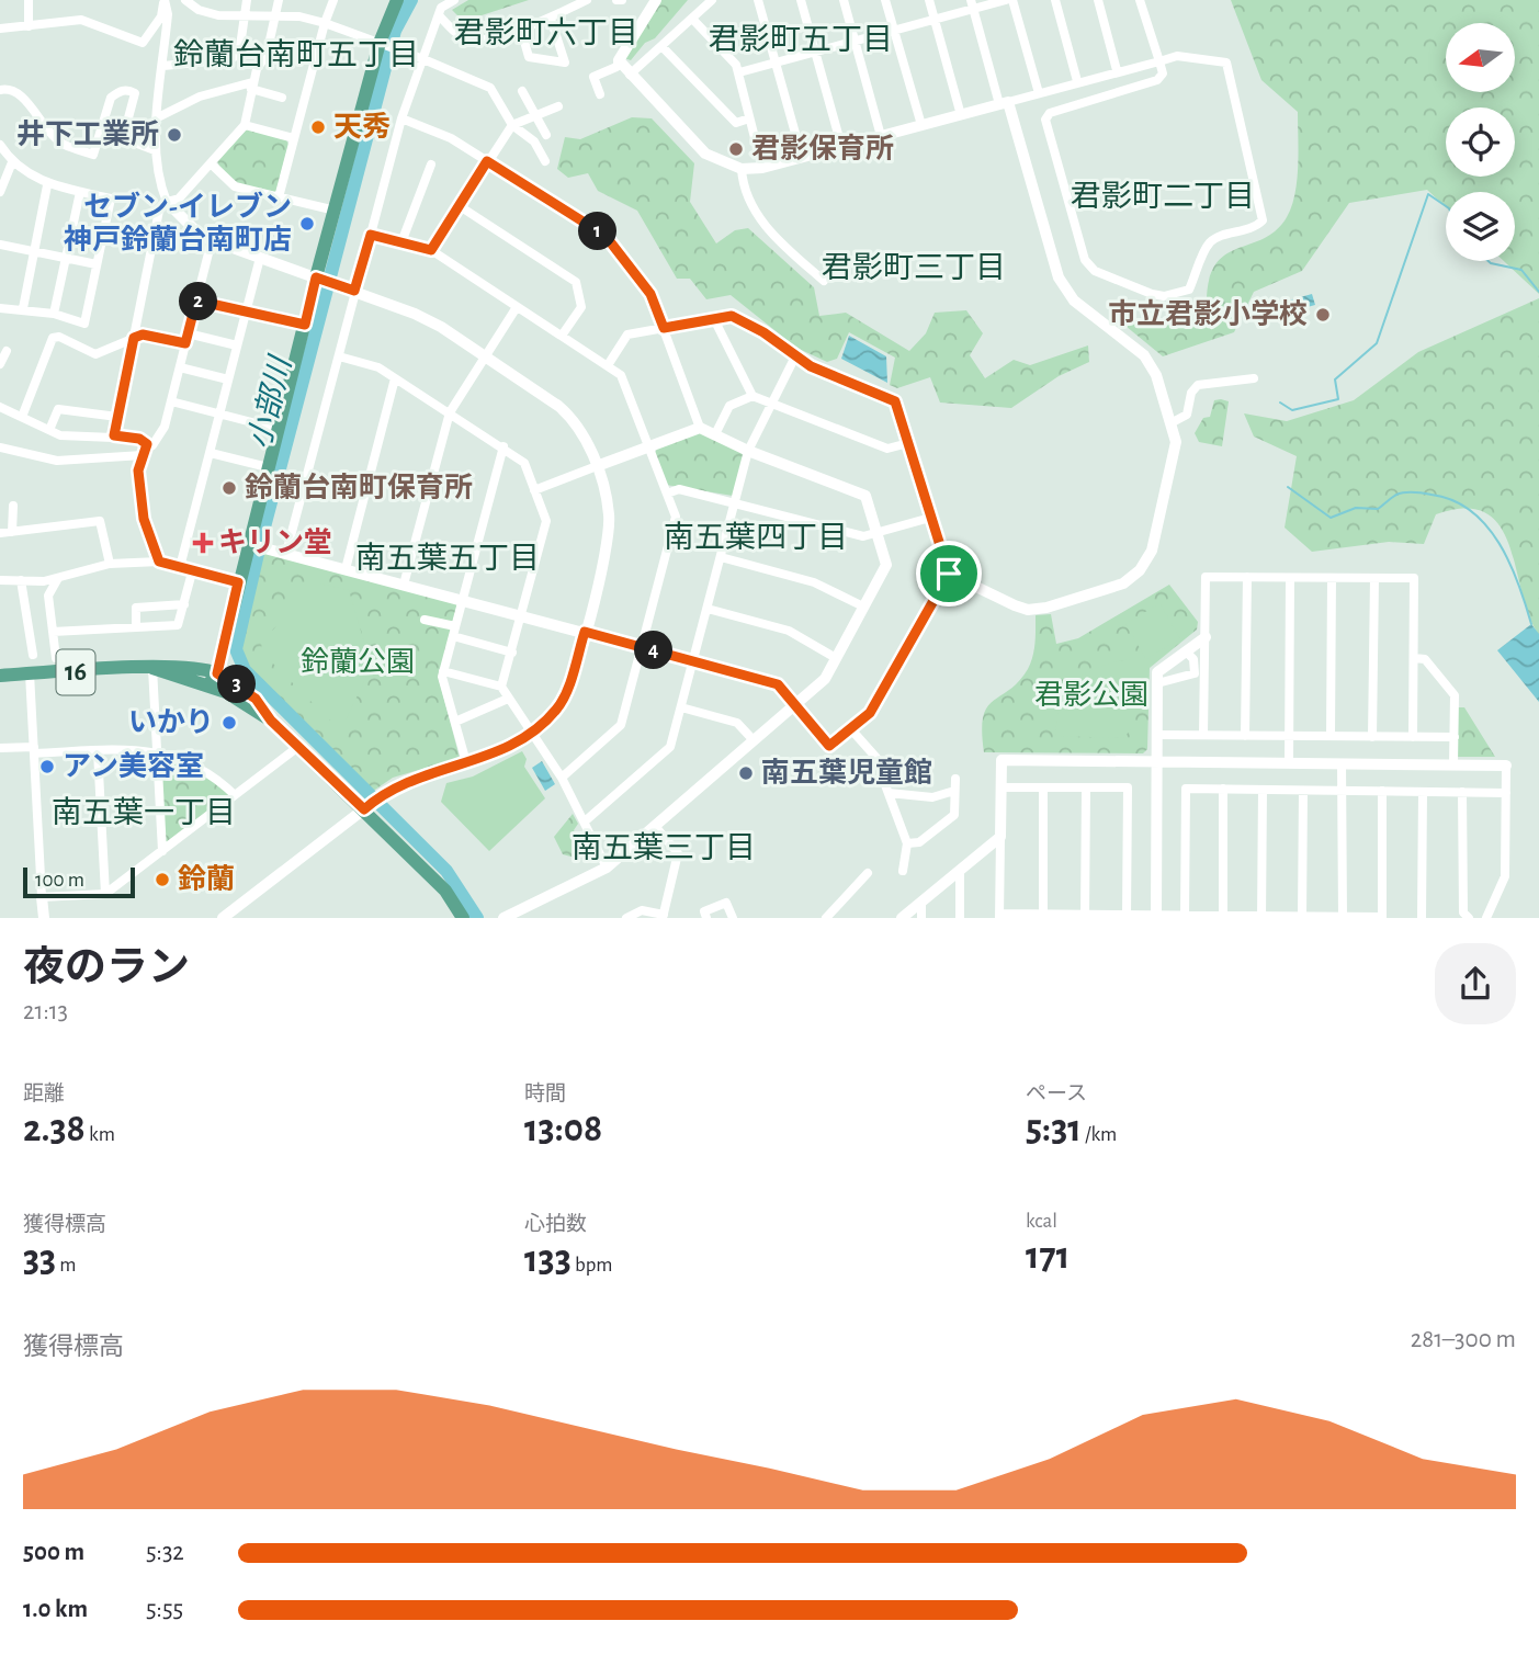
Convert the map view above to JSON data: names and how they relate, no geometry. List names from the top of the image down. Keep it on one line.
{"streets":{"main road":["16"]},"districts":["君影町六丁目","君影町五丁目","鈴蘭台南町五丁目","君影町二丁目","君影町三丁目","南五葉四丁目","南五葉五丁目","南五葉一丁目","南五葉三丁目"],"water":["小部川"],"parks":["鈴蘭公園","君影公園"],"places":{"other":["天秀","井下工業所","君影保育所","セブン-イレブン 神戸鈴蘭台南町店","市立君影小学校","鈴蘭台南町保育所","いかり","アン美容室","南五葉児童館","鈴蘭"],"health":["キリン堂"]},"scale_bar":"100 m","north":"left","page":{"pins":["1","2","4","3"],"scale":"100 m","heading":["夜のラン","21:13"],"stats":[["距離","2.38 km"],["時間","13:08"],["ペース","5:31 /km"],["獲得標高","33 m"],["心拍数","133 bpm"],["kcal","171"]],"chart":["獲得標高","281–300 m"],"list":[{"name":"500 m","note":"5:32"},{"name":"1.0 km","note":"5:55"}]}}
